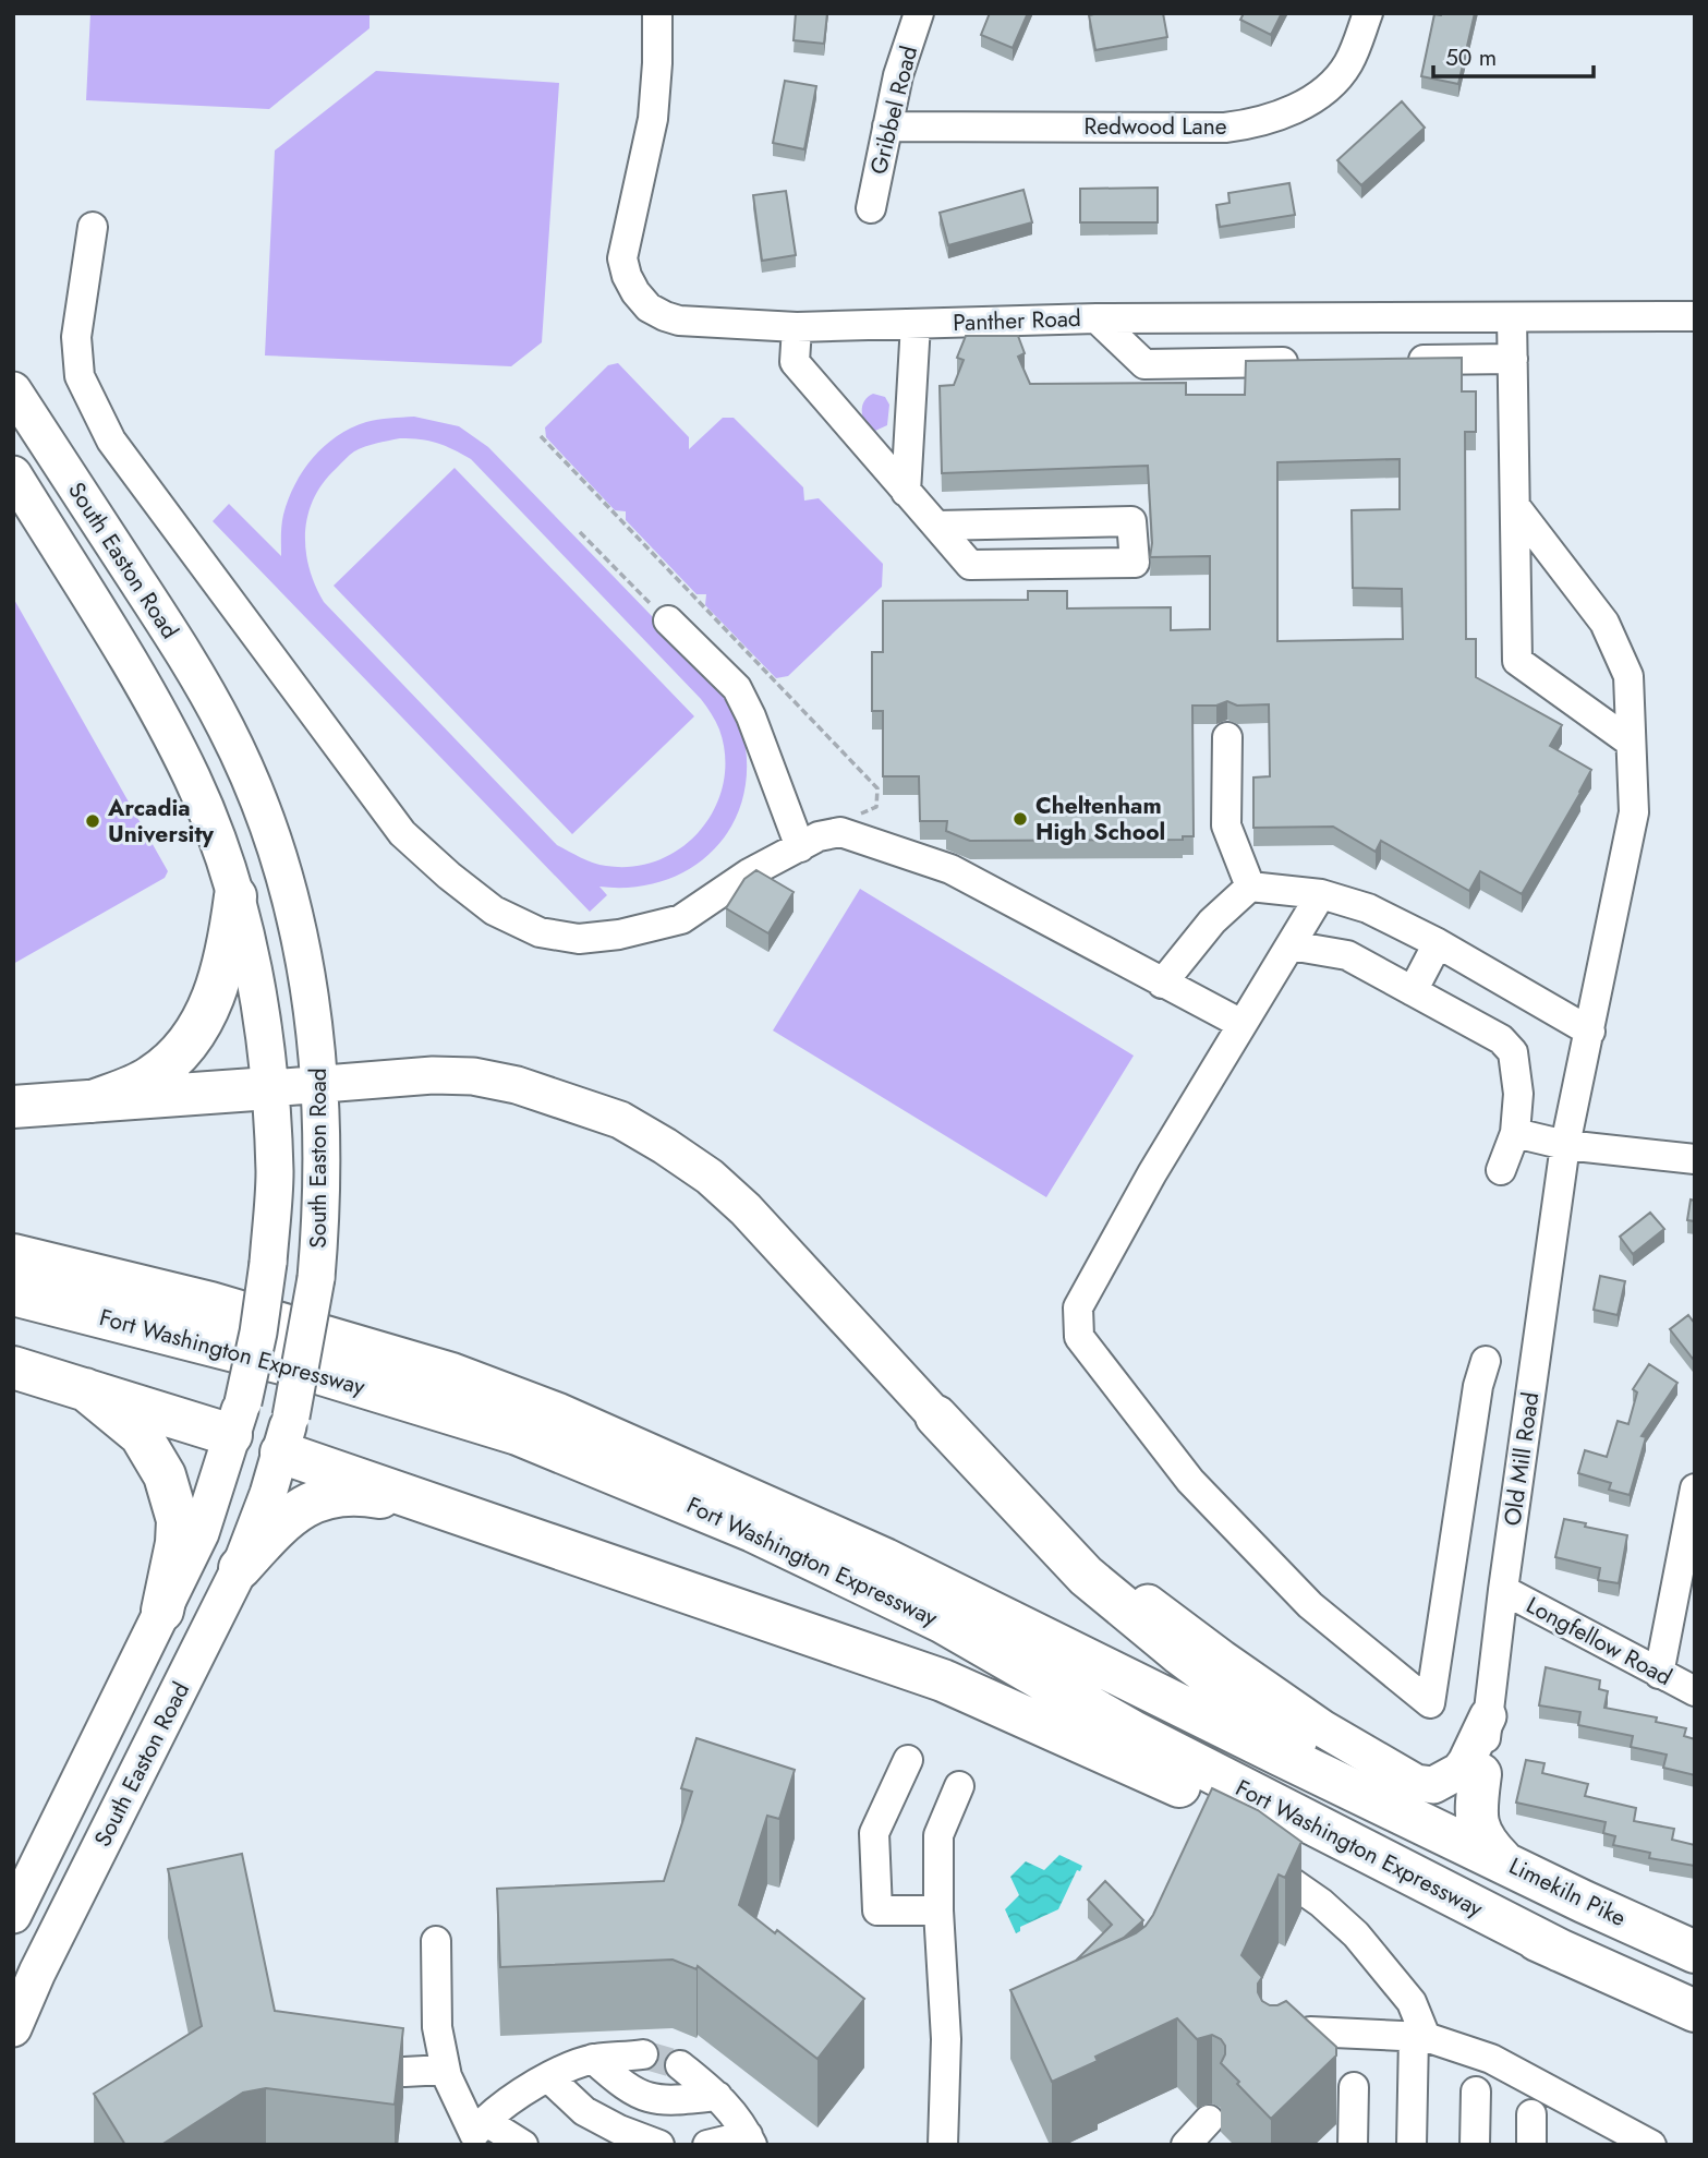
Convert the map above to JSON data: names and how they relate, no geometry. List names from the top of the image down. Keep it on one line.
{"streets":{"highway":["Fort Washington Expressway","Limekiln Pike"],"main road":["South Easton Road"],"street":["Gribbel Road","Redwood Lane","Panther Road","Old Mill Road","Longfellow Road"]},"crossings":[["Gribbel Road","Redwood Lane"],["Fort Washington Expressway","Limekiln Pike"],["Old Mill Road","Longfellow Road"]],"places":["Cheltenham High School","Arcadia University"],"scale_bar":"50 m"}
